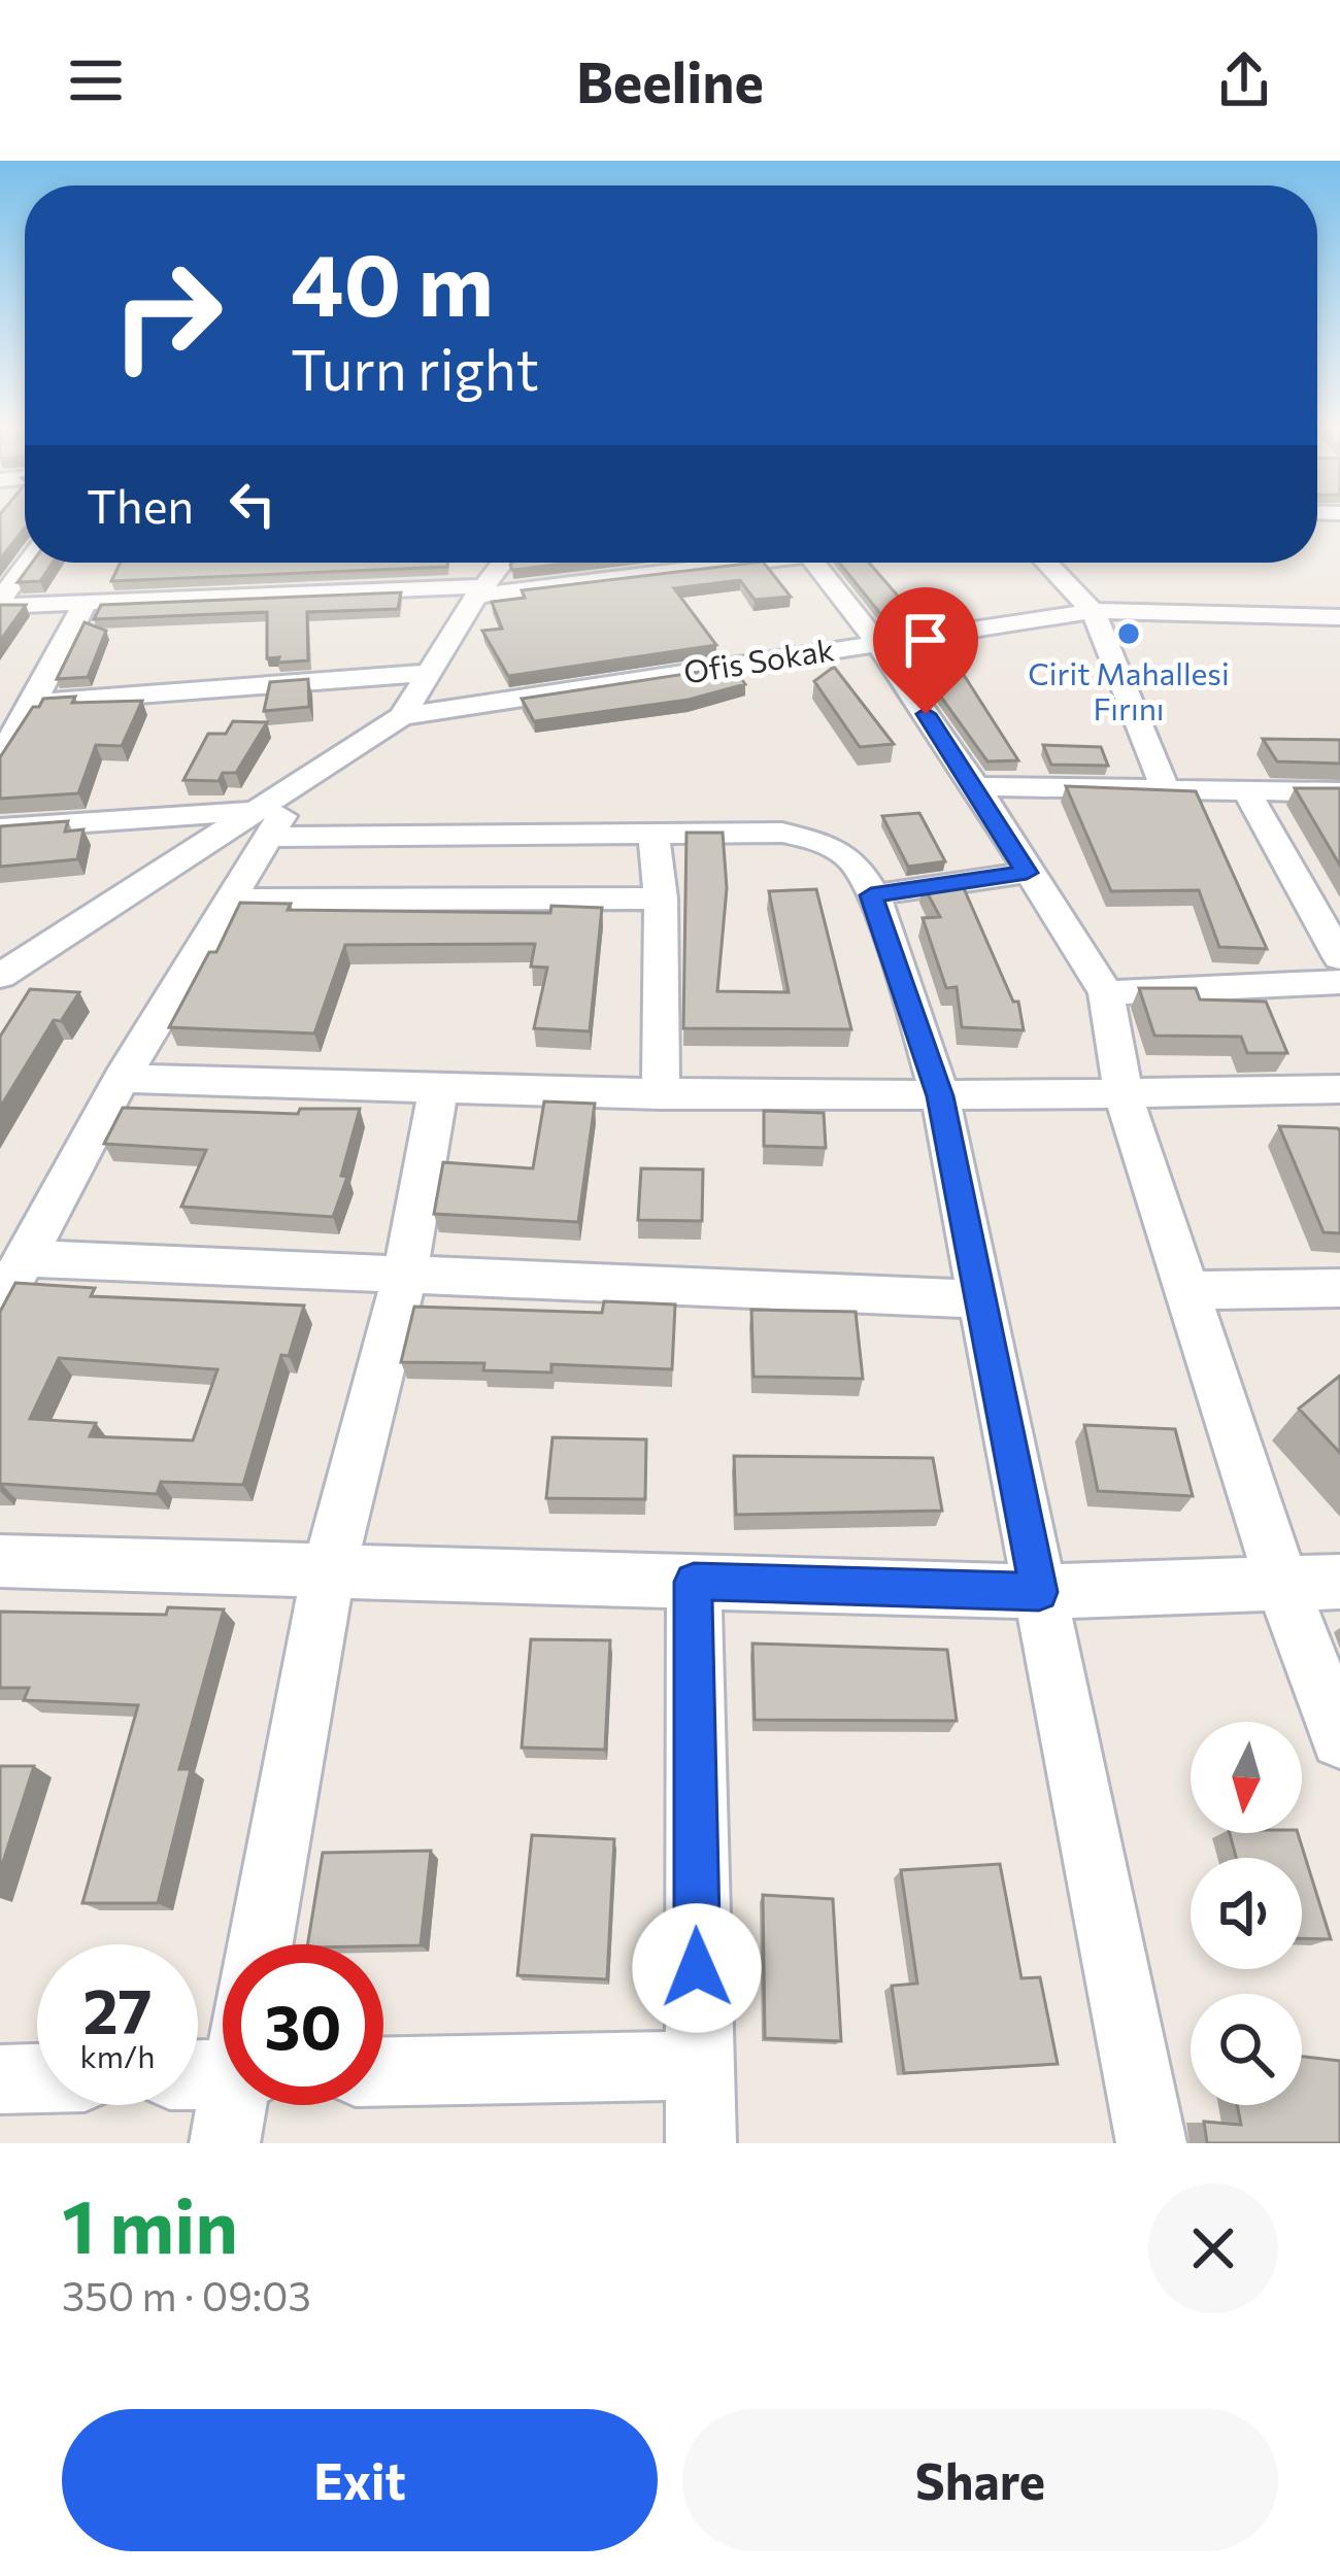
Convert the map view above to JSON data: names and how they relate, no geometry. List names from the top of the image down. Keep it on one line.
{"streets":{"street":["Ofis Sokak"]},"places":["Cirit Mahallesi Fırını"],"north":"bottom","page":{"header":"Beeline","turn":["40 m","Turn right"],"then":"Then","speed":"27 km/h","limit":"30","heading":["1 min","350 m · 09:03"],"buttons":["Exit","Share"]}}
